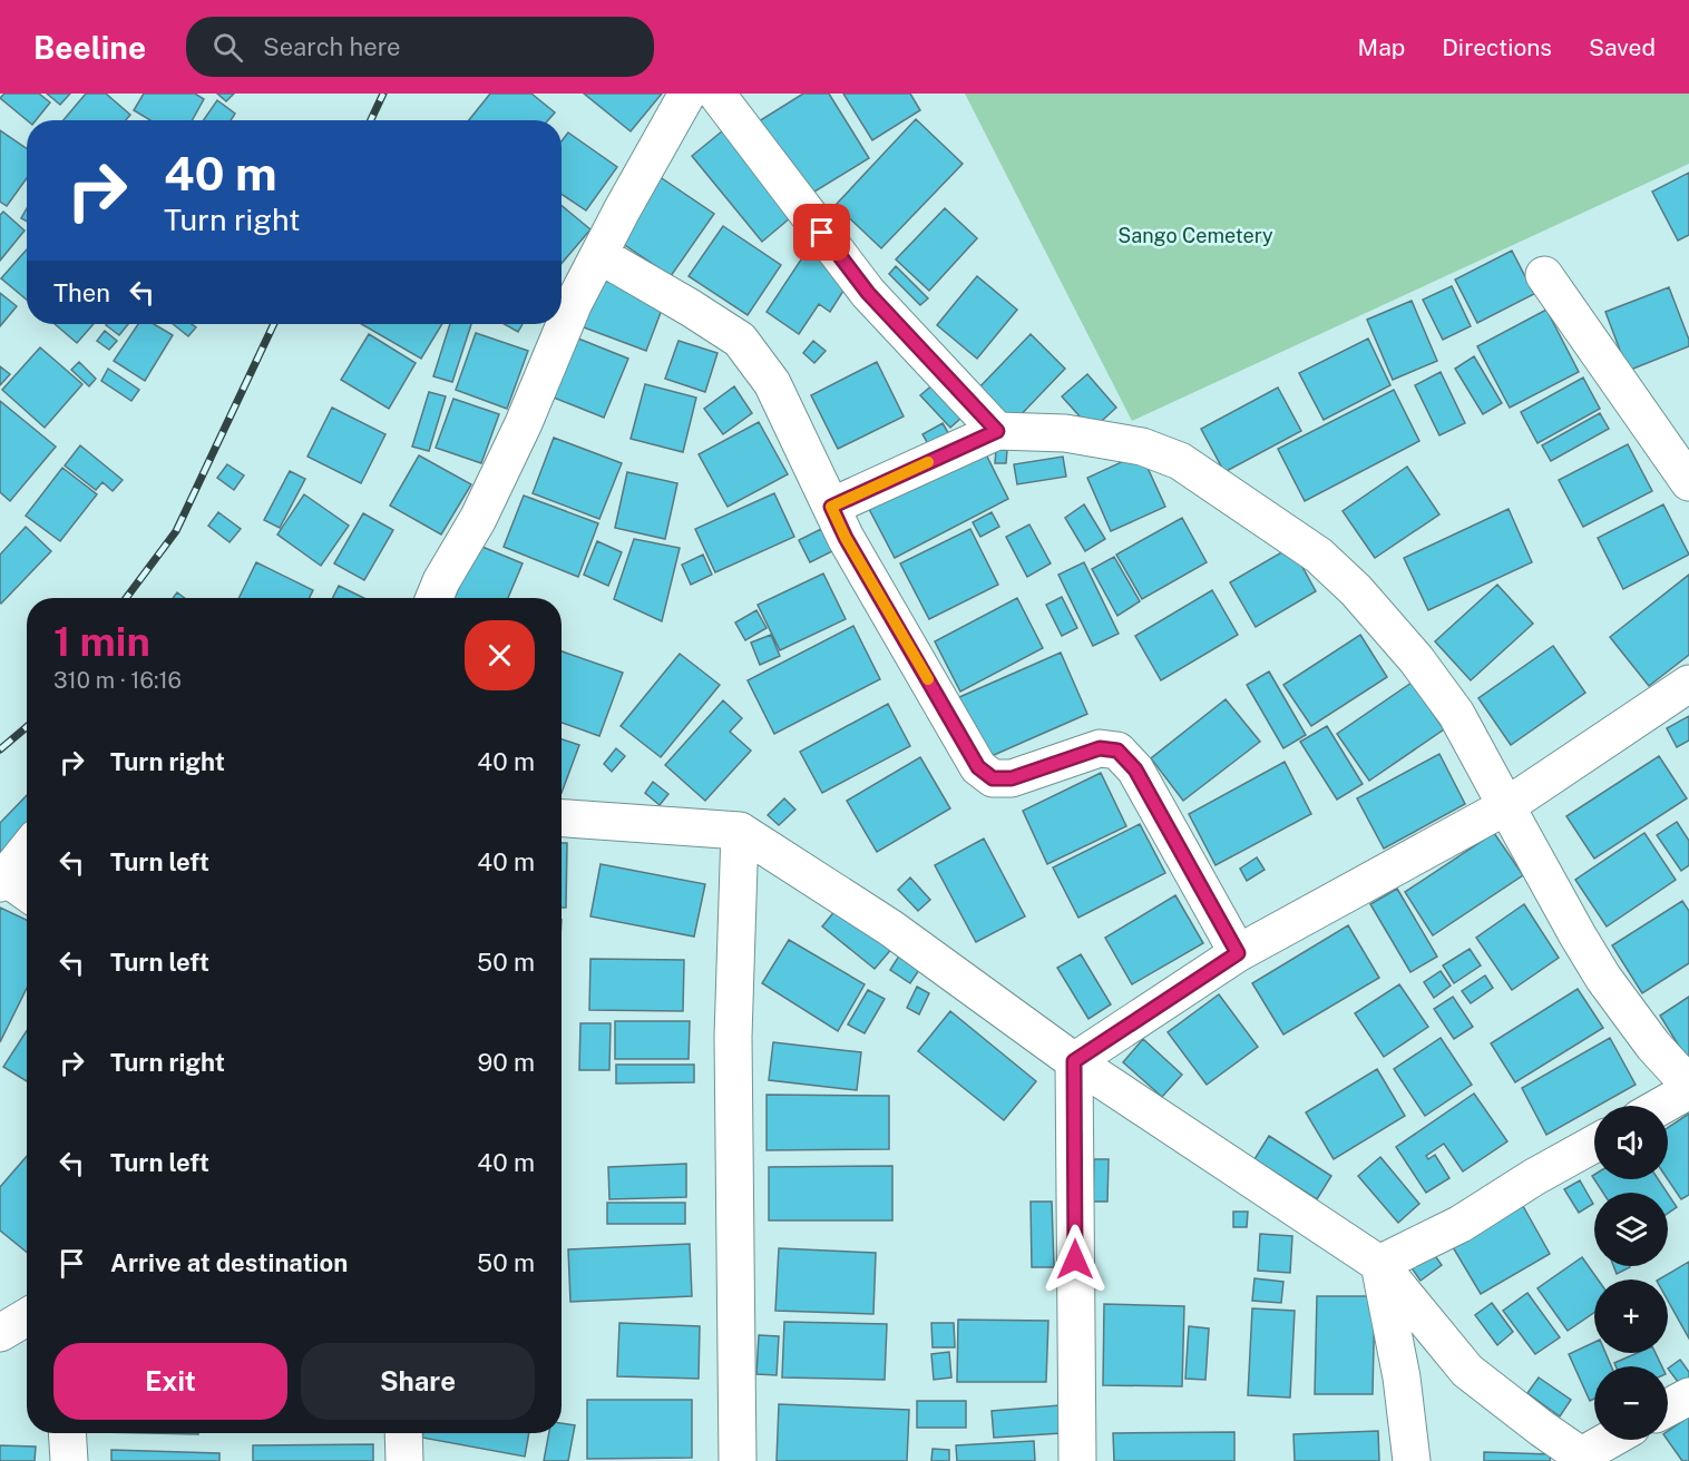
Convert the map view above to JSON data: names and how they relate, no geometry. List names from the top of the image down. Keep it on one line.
{"parks":["Sango Cemetery"],"page":{"header":"Beeline","search":"Search here","nav":["Map","Directions","Saved"],"turn":["40 m","Turn right"],"then":"Then","heading":["1 min","310 m · 16:16"],"list":[{"name":"Turn right","value":"40 m"},{"name":"Turn left","value":"40 m"},{"name":"Turn left","value":"50 m"},{"name":"Turn right","value":"90 m"},{"name":"Turn left","value":"40 m"},{"name":"Arrive at destination","value":"50 m"}],"map_buttons":["+","−"],"buttons":["Exit","Share"]}}
